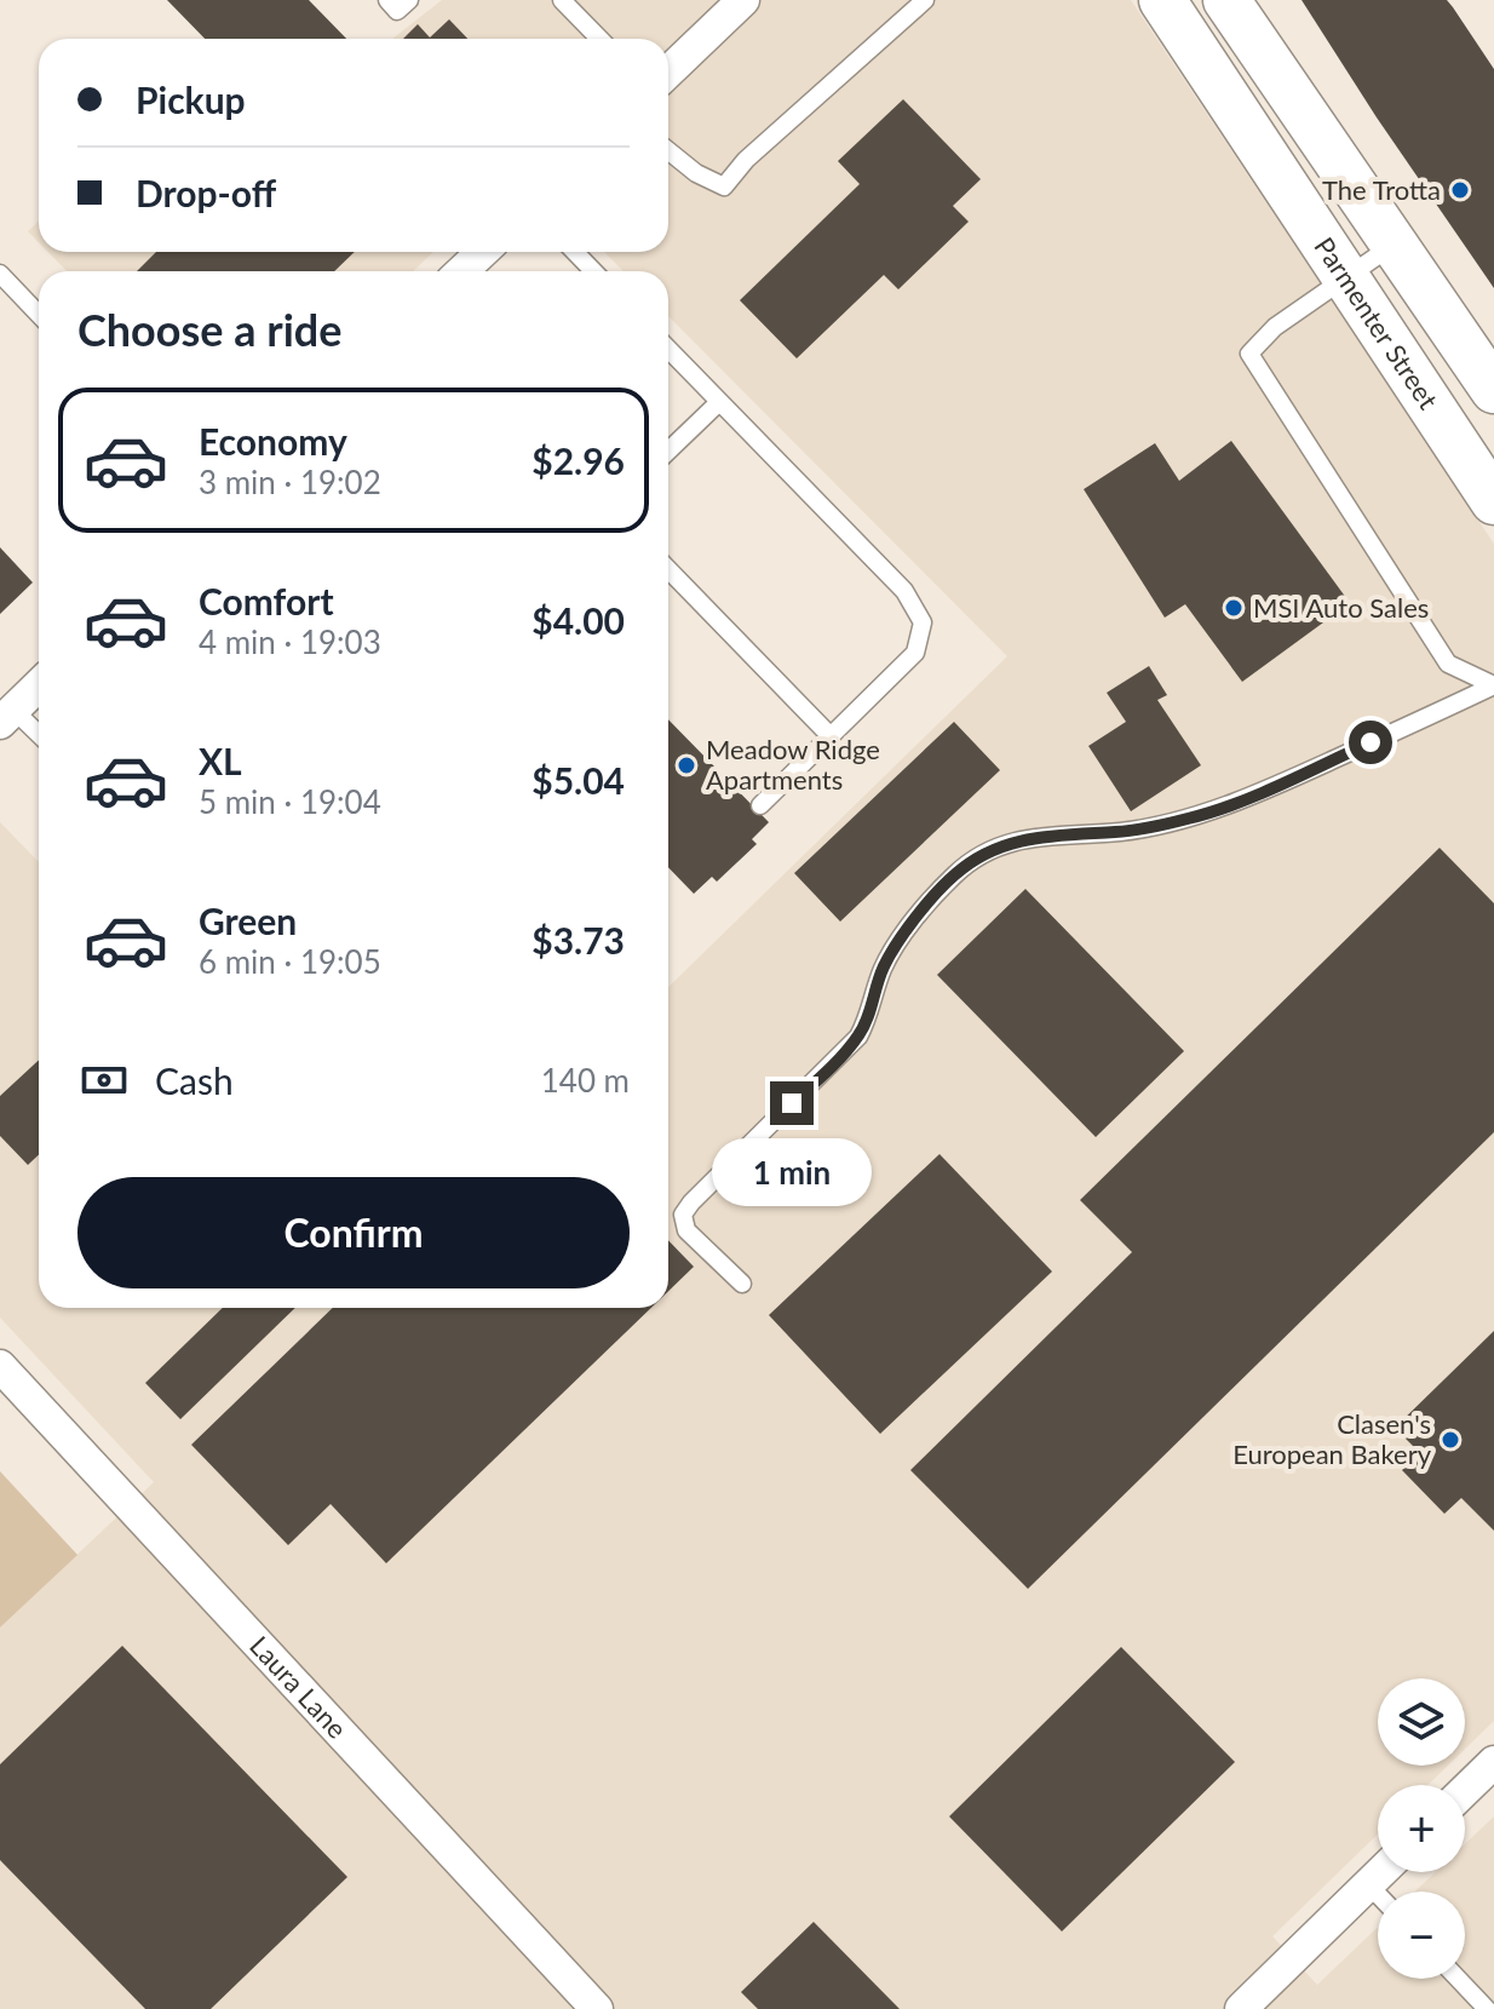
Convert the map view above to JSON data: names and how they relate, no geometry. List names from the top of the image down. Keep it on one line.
{"streets":{"street":["Parmenter Street","Laura Lane"]},"places":["The Trotta","MSI Auto Sales","Meadow Ridge Apartments","Clasen's European Bakery"],"page":{"banner":["Pickup","Drop-off"],"heading":"Choose a ride","list":[{"name":"Economy","note":"3 min · 19:02","value":"$2.96"},{"name":"Comfort","note":"4 min · 19:03","value":"$4.00"},{"name":"XL","note":"5 min · 19:04","value":"$5.04"},{"name":"Green","note":"6 min · 19:05","value":"$3.73"}],"pay":["Cash","140 m"],"bubble":"1 min","buttons":"Confirm","map_buttons":["+","−"]}}
